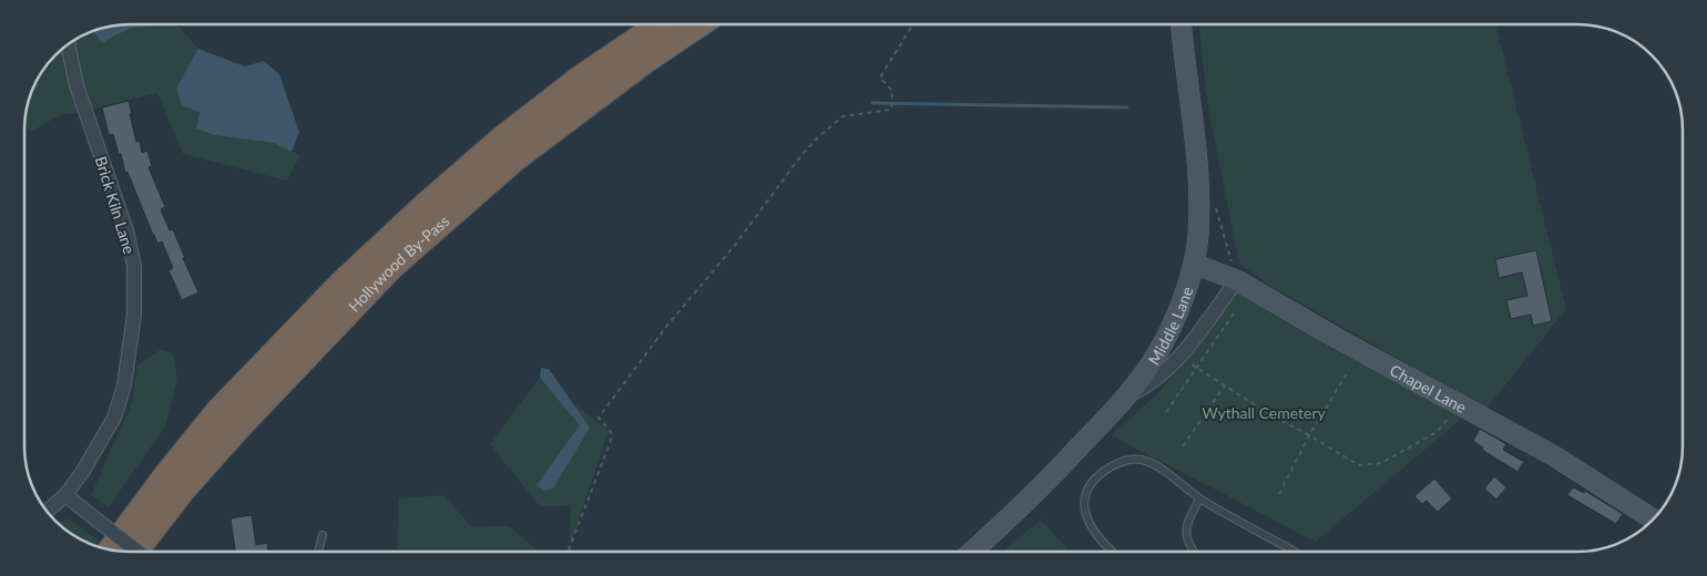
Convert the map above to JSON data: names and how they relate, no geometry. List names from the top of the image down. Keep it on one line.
{"streets":{"highway":["Hollywood By-Pass"],"street":["Brick Kiln Lane","Middle Lane","Chapel Lane"]},"crossings":[["Middle Lane","Chapel Lane"]],"parks":["Wythall Cemetery"]}
